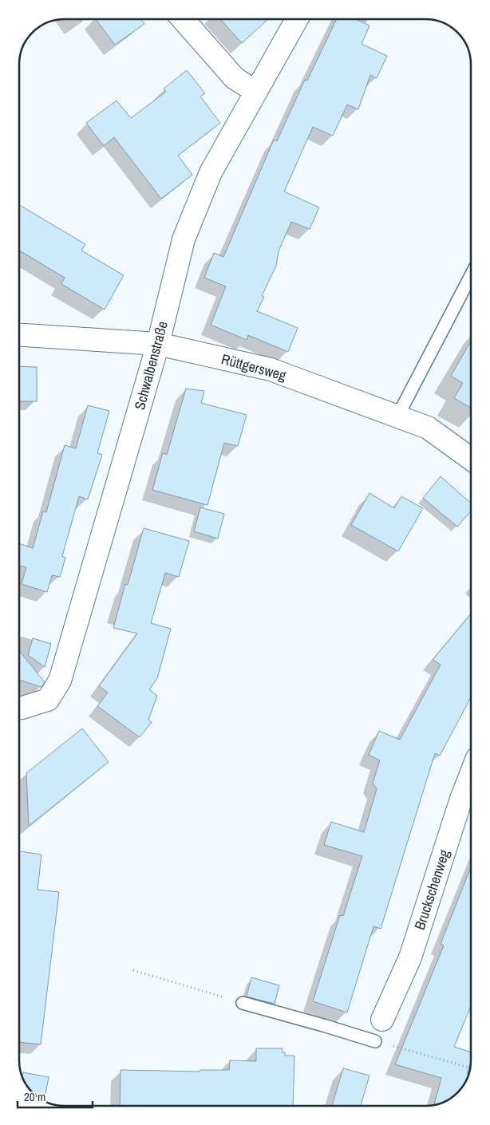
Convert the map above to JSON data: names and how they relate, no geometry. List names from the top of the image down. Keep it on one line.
{"streets":{"street":["Schwalbenstraße","Rüttgersweg","Bruckschenweg"]},"crossings":[["Schwalbenstraße","Rüttgersweg"]],"scale_bar":"20 m"}
